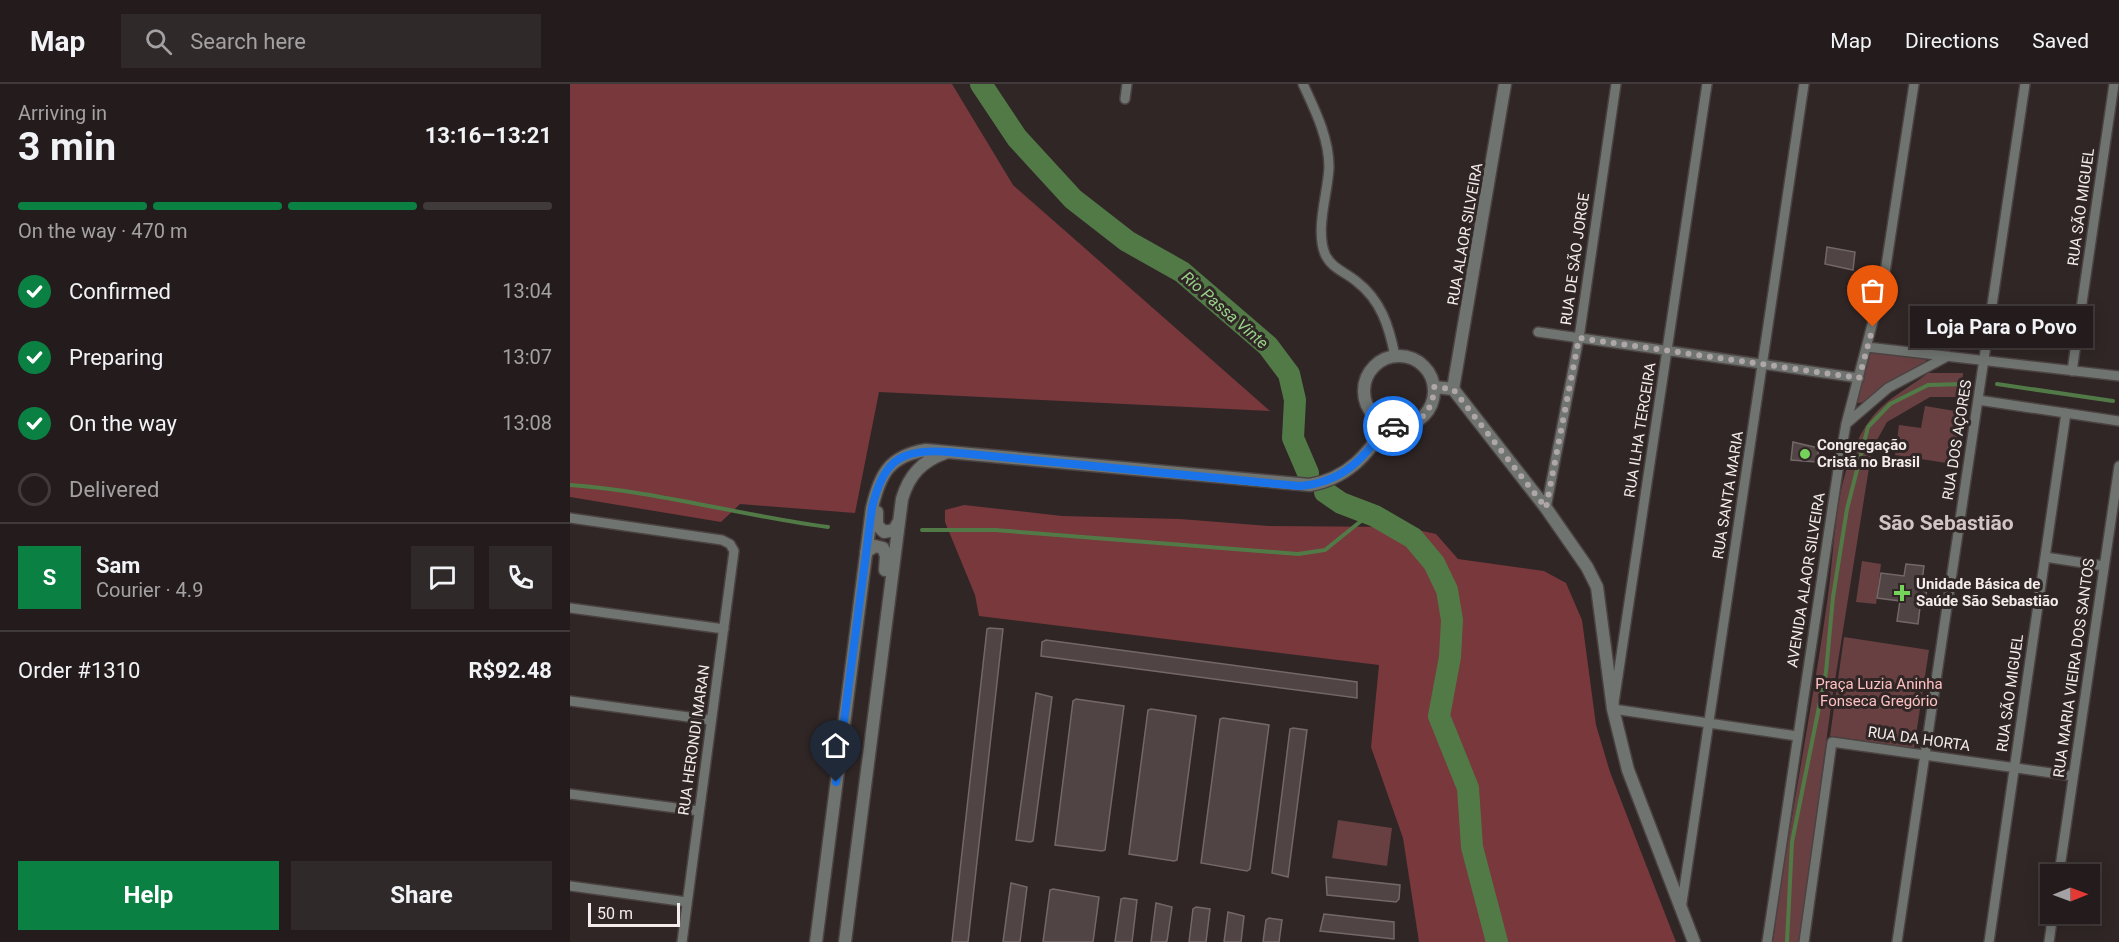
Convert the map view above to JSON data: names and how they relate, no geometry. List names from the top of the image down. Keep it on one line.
{"streets":{"street":["RUA SÃO MIGUEL","RUA ALAOR SILVEIRA","RUA DE SÃO JORGE","RUA ILHA TERCEIRA","RUA DOS AÇORES","RUA SANTA MARIA","AVENIDA ALAOR SILVEIRA","RUA MARIA VIEIRA DOS SANTOS","RUA DA HORTA","RUA HERONDI MARAN"]},"crossings":[["RUA SÃO MIGUEL","RUA DA HORTA"],["RUA DOS AÇORES","RUA DA HORTA"],["RUA MARIA VIEIRA DOS SANTOS","RUA DA HORTA"]],"districts":["São Sebastião"],"water":["Rio Passa Vinte"],"parks":["Praça Luzia Aninha Fonseca Gregório"],"places":{"other":["Loja Para o Povo","Congregação Cristã no Brasil"],"health":["Unidade Básica de Saúde São Sebastião"]},"scale_bar":"50 m","north":"right","page":{"header":"Map","search":"Search here","nav":["Map","Directions","Saved"],"heading":["3 min","Arriving in","13:16–13:21"],"panel":["Sam","Courier · 4.9","Order #1310","R$92.48"],"bar":"On the way · 470 m","list":[["Confirmed","13:04"],["Preparing","13:07"],["On the way","13:08"],"Delivered"],"bubble":"Loja Para o Povo","round":"S","buttons":["Help","Share"],"scale":"50 m"}}
